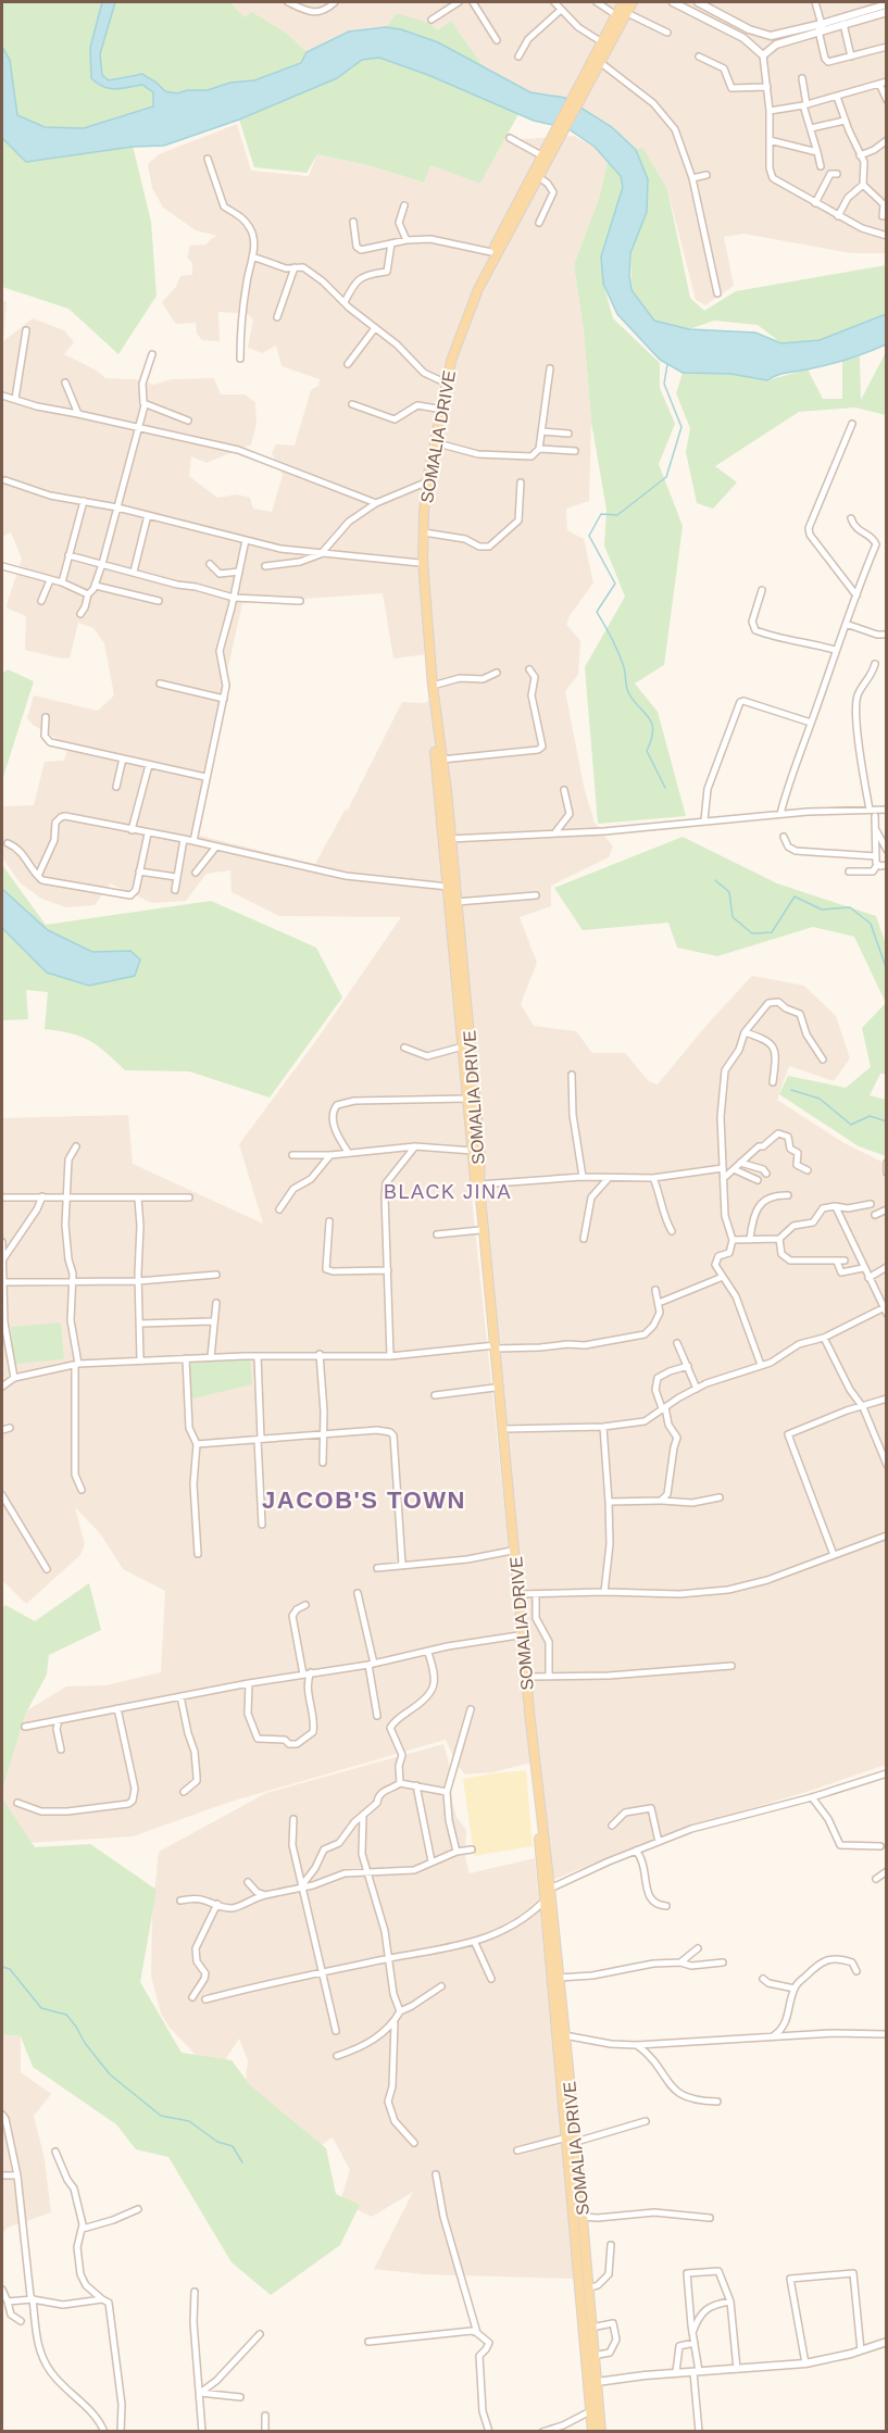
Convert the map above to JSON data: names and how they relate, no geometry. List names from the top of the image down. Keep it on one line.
{"streets":{"main road":["SOMALIA DRIVE"]},"districts":["BLACK JINA","JACOB'S TOWN"]}
